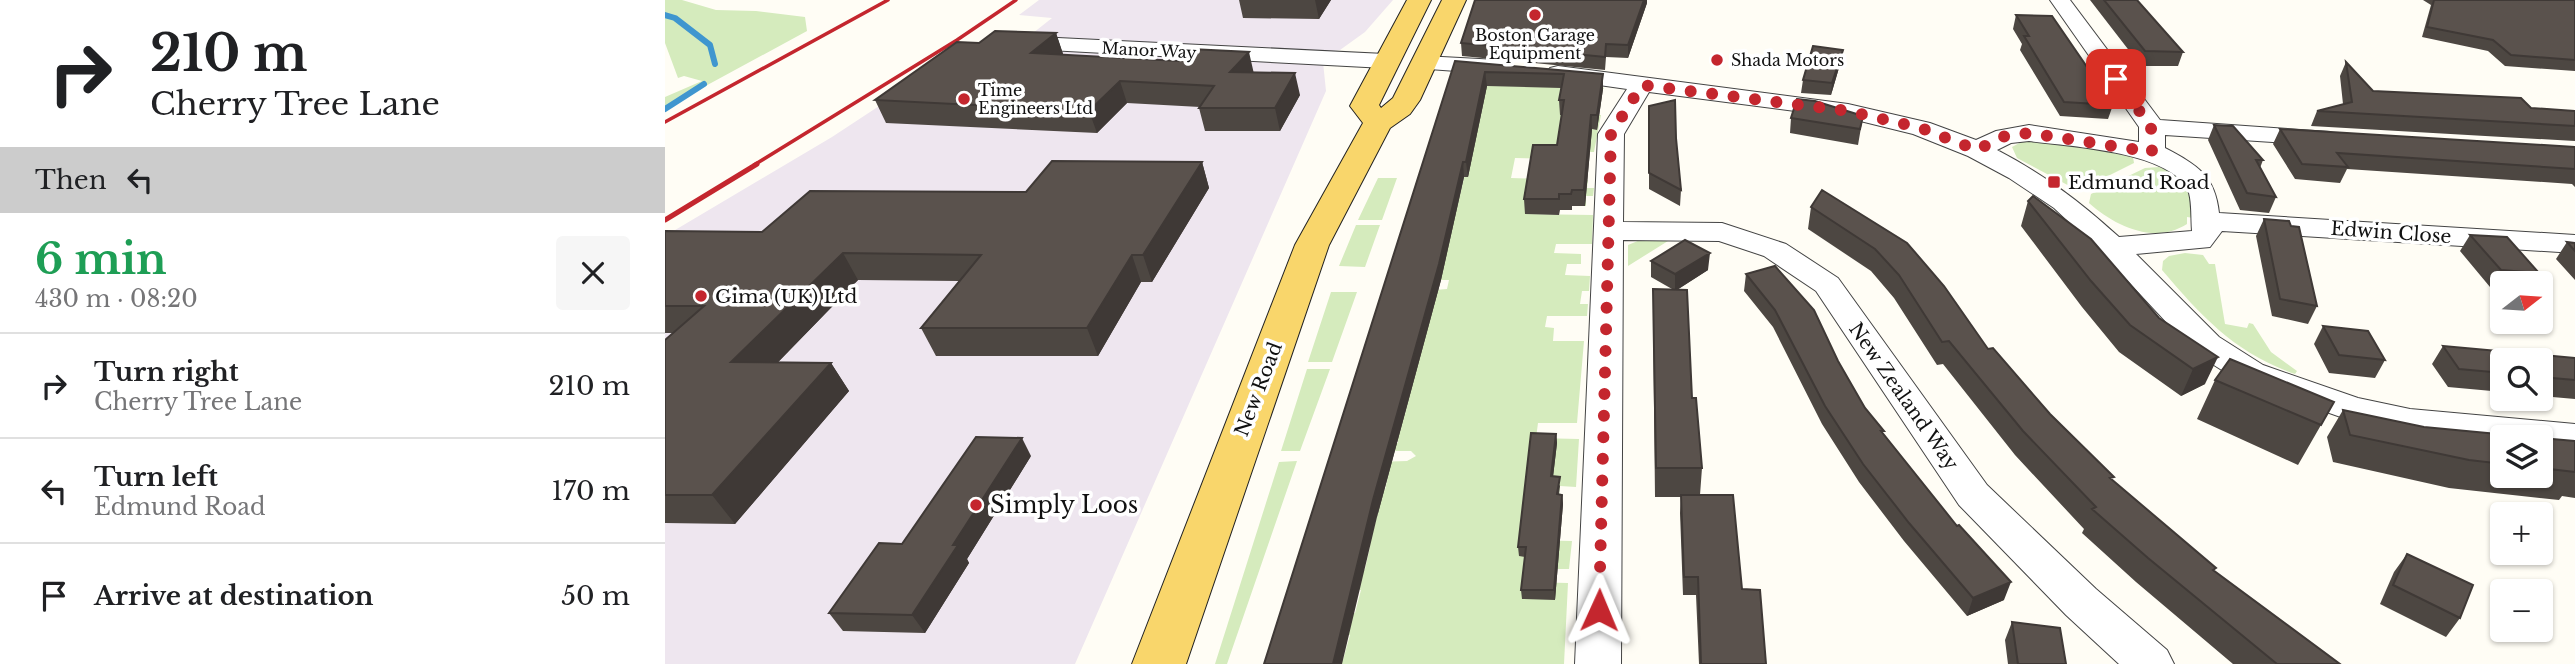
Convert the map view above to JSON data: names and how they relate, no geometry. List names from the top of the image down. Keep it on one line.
{"streets":{"main road":["New Road"],"street":["Manor Way","Edwin Close","New Zealand Way"]},"places":{"other":["Boston Garage Equipment","Shada Motors","Time Engineers Ltd","Gima (UK) Ltd","Simply Loos"],"transit":["Edmund Road"]},"north":"right","page":{"turn":["210 m","Cherry Tree Lane"],"then":"Then","heading":["6 min","430 m · 08:20"],"map_buttons":["+","−"],"list":[{"name":"Turn right","note":"Cherry Tree Lane","value":"210 m"},{"name":"Turn left","note":"Edmund Road","value":"170 m"},{"name":"Arrive at destination","value":"50 m"}]}}
